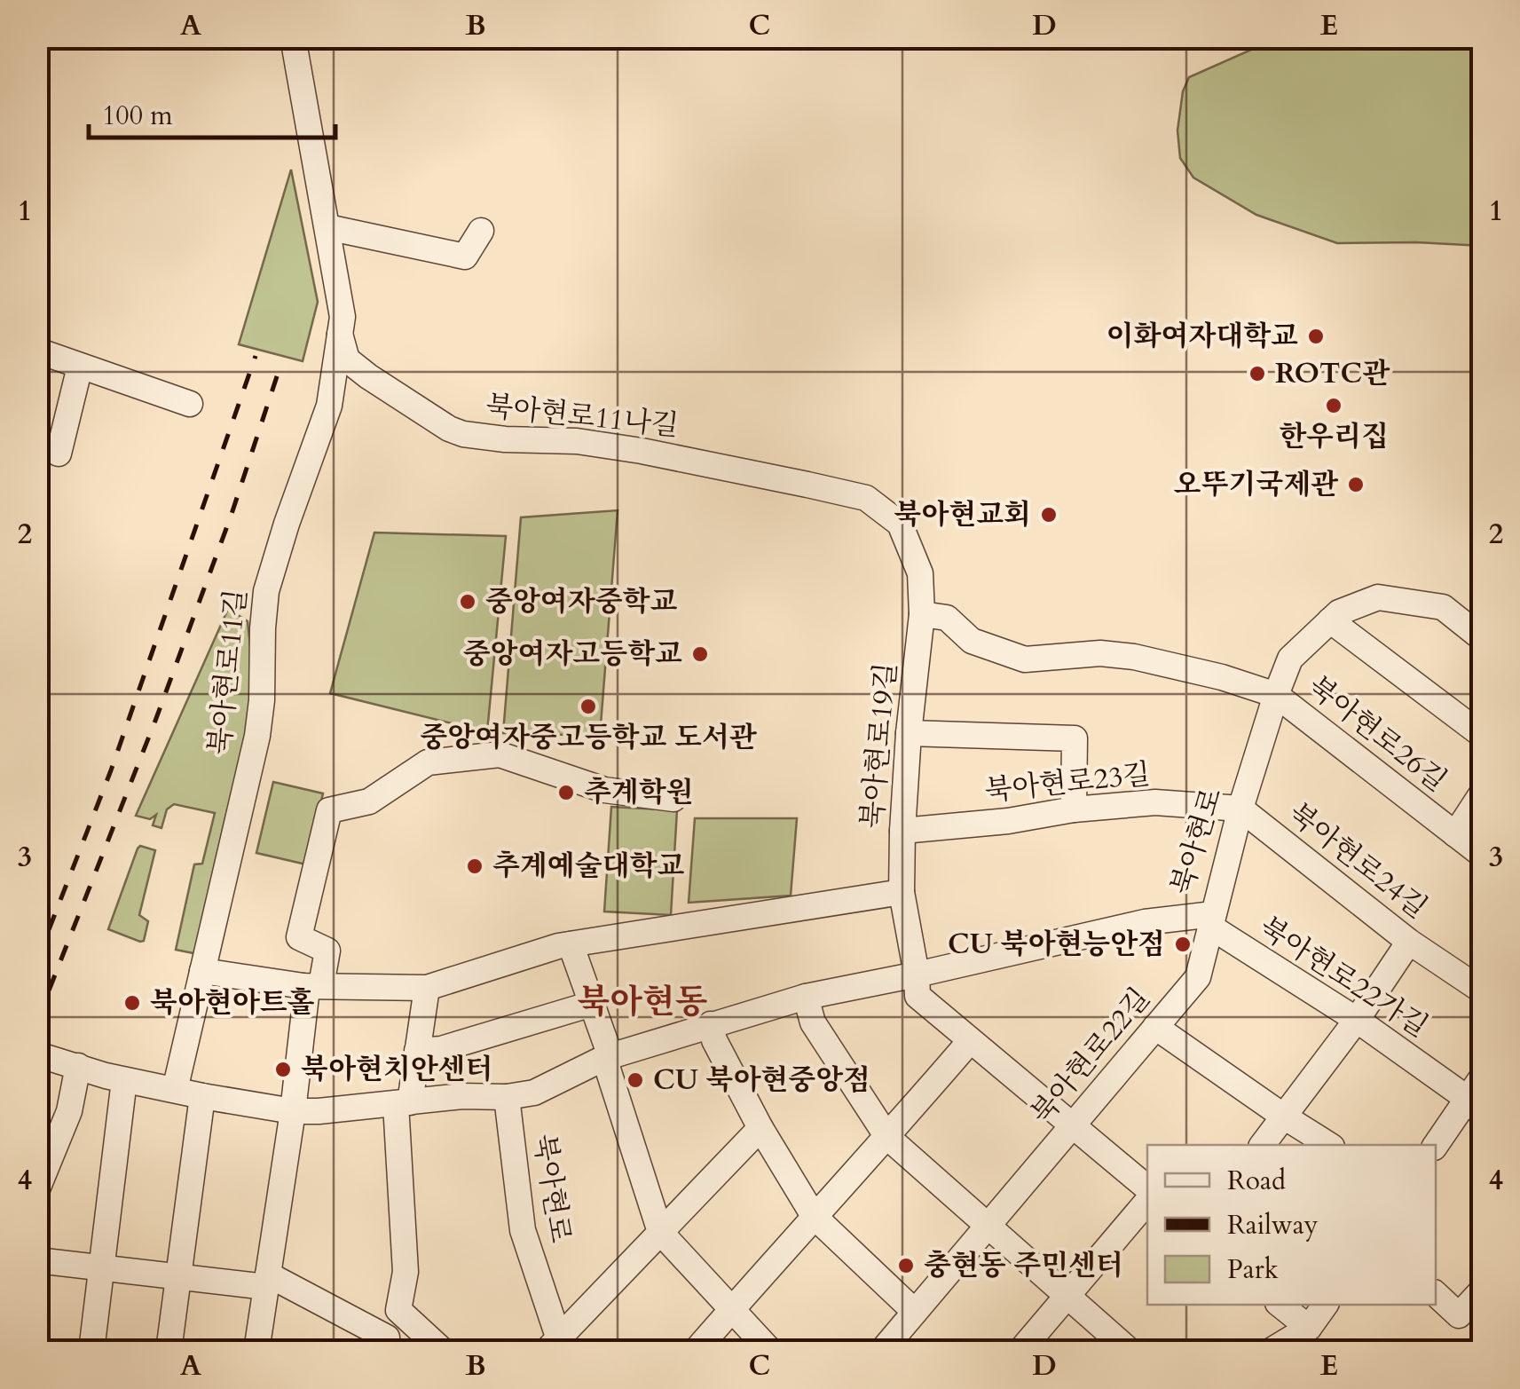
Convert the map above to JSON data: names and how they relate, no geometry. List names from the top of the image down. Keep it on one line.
{"streets":{"street":["북아현로11나길","북아현로11길","북아현로26길","북아현로19길","북아현로23길","북아현로","북아현로24길","북아현로22가길","북아현로22길"]},"crossings":[["북아현로11나길","북아현로11길"],["북아현로11나길","북아현로19길"],["북아현로11길","북아현로"],["북아현로26길","북아현로19길"],["북아현로26길","북아현로"],["북아현로19길","북아현로23길"],["북아현로19길","북아현로"],["북아현로23길","북아현로"],["북아현로23길","북아현로24길"],["북아현로","북아현로24길"],["북아현로","북아현로22가길"],["북아현로","북아현로22길"],["북아현로22가길","북아현로22길"]],"districts":["북아현동"],"places":["이화여자대학교","ROTC관","한우리집","오뚜기국제관","북아현교회","중앙여자중학교","중앙여자고등학교","중앙여자중고등학교 도서관","추계학원","추계예술대학교","CU 북아현능안점","북아현아트홀","북아현치안센터","CU 북아현중앙점","충현동 주민센터"],"legend":["Road","Railway","Park"],"scale_bar":"100 m","grid":{"columns":["A","B","C","D","E"],"rows":["1","2","3","4"]}}
